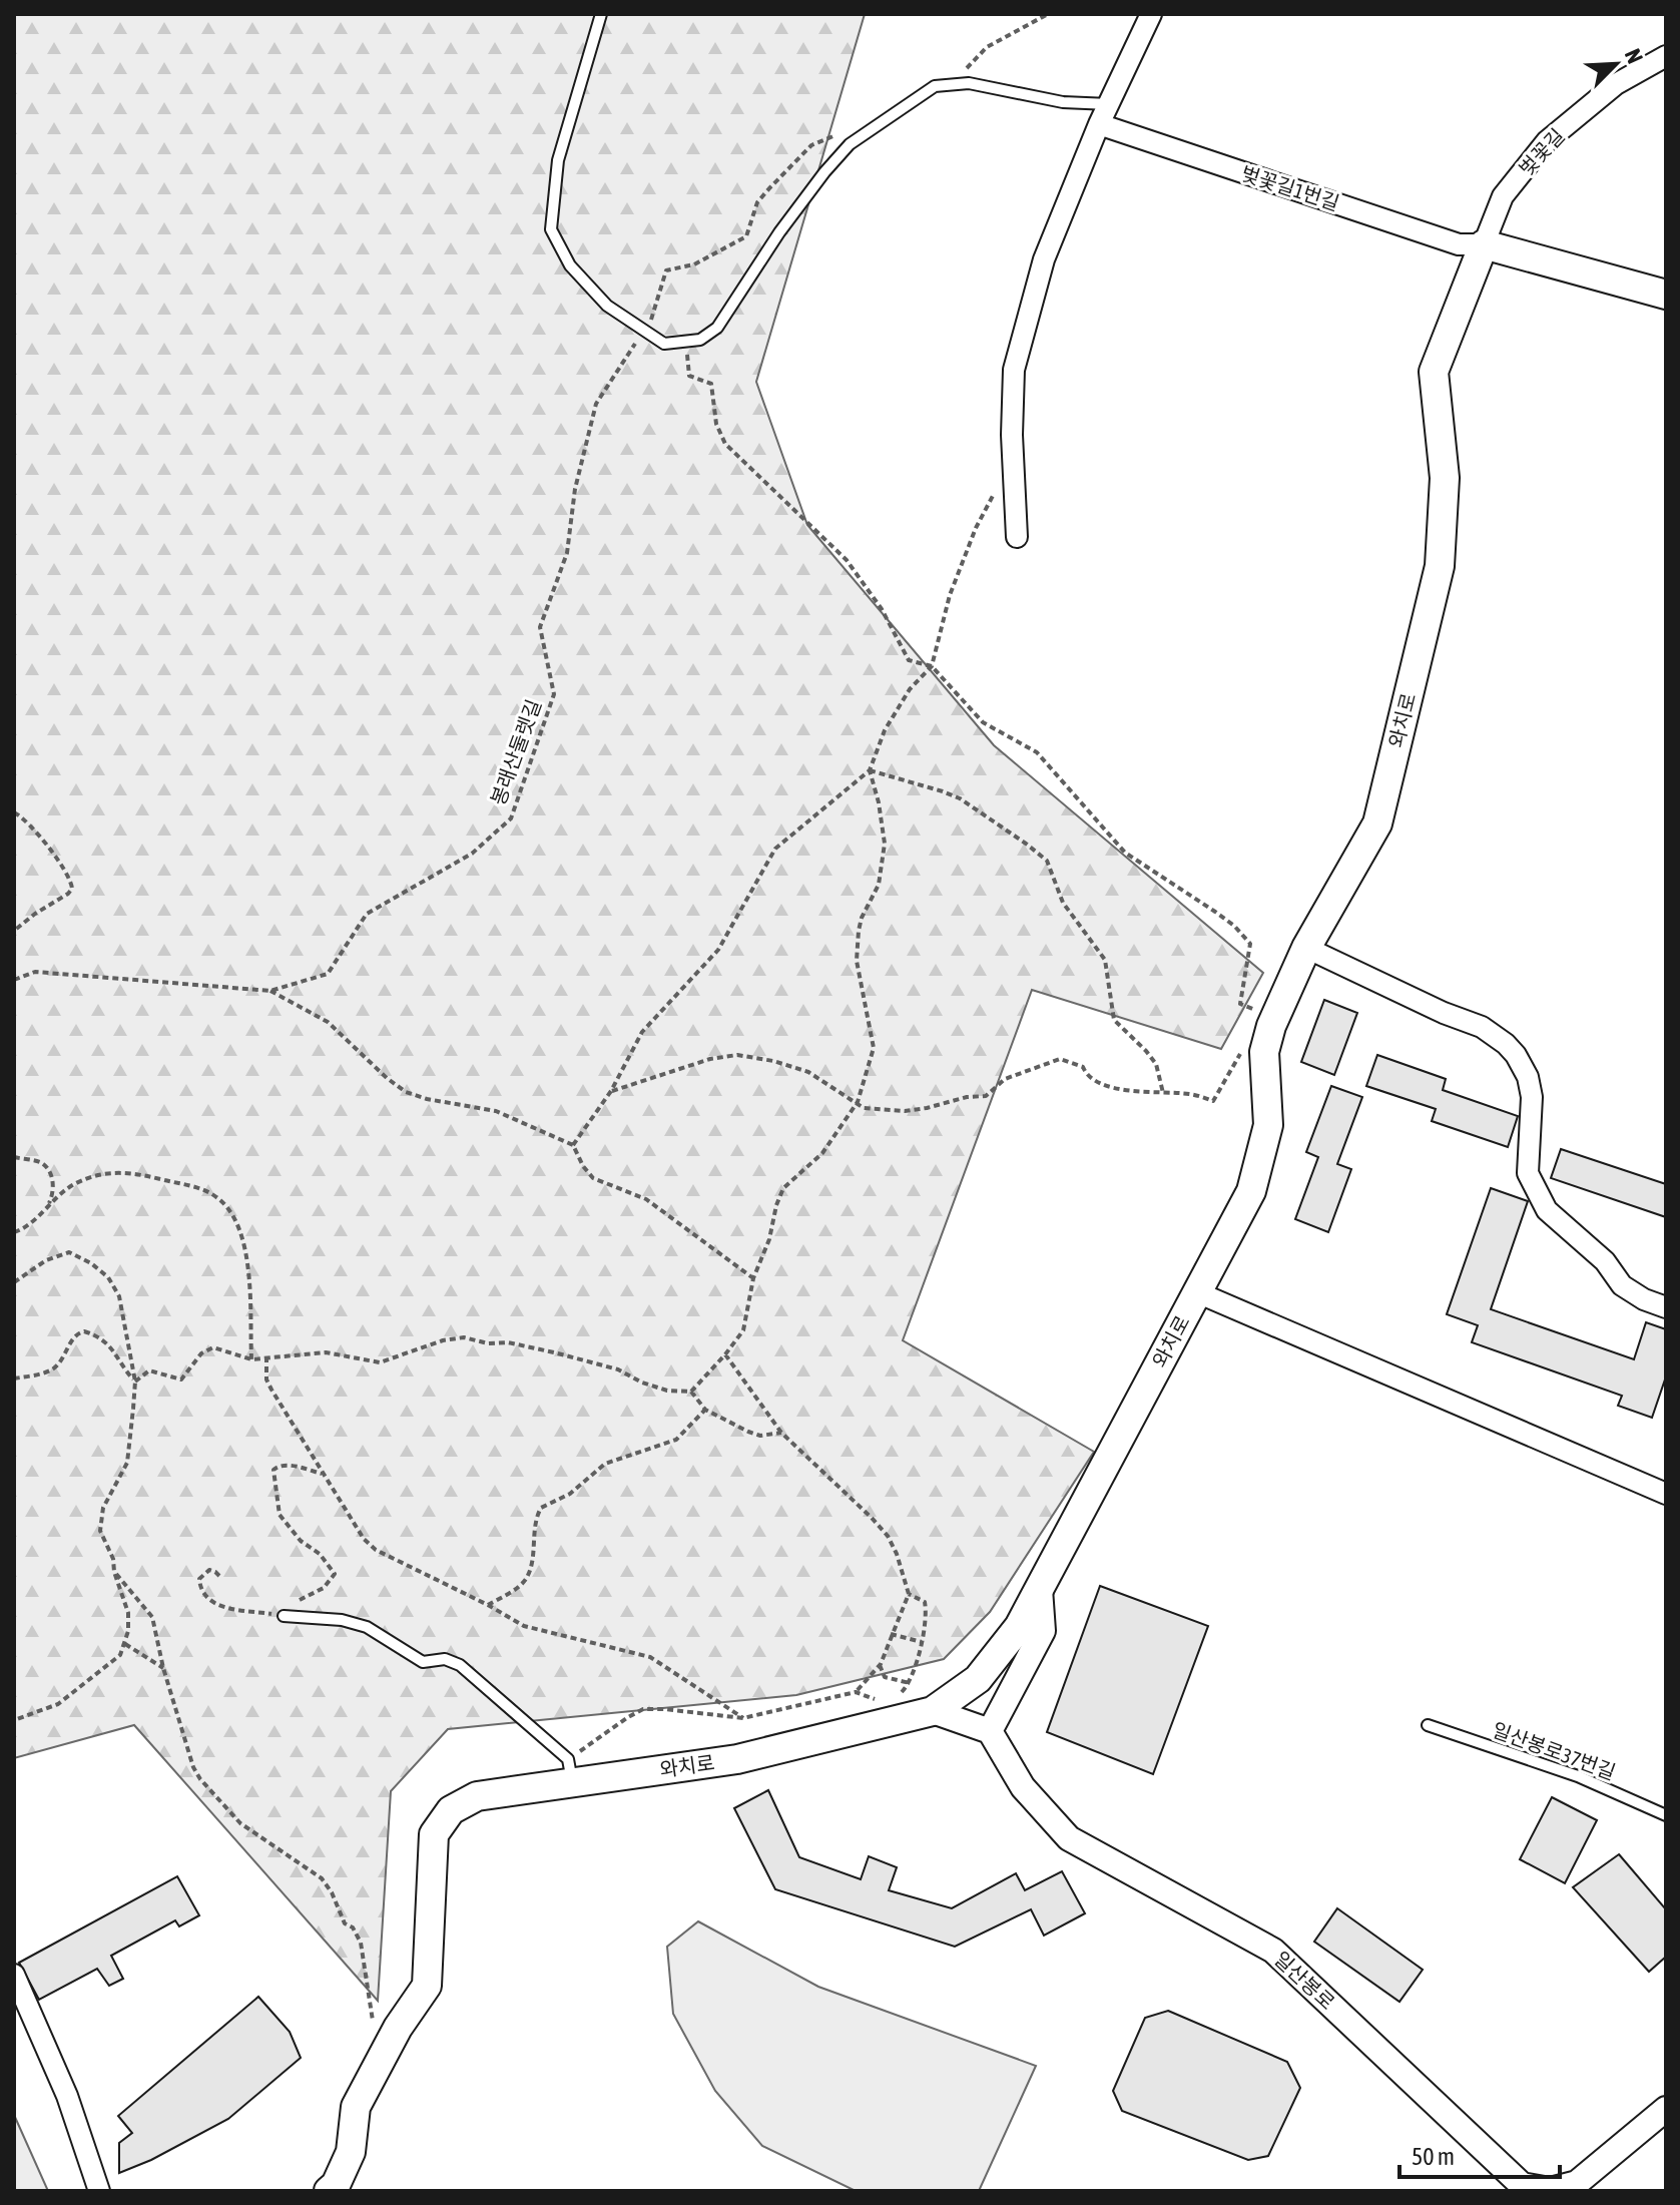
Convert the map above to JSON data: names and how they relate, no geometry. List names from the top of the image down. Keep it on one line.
{"streets":{"main road":["와치로"],"street":["벚꽃길","벚꽃길1번길","일산봉로"],"lane":["일산봉로37번길"],"path":["봉래산둘렛길"]},"crossings":[["벚꽃길","벚꽃길1번길"],["벚꽃길","와치로"],["벚꽃길1번길","와치로"]],"scale_bar":"50 m","north":"top right"}
